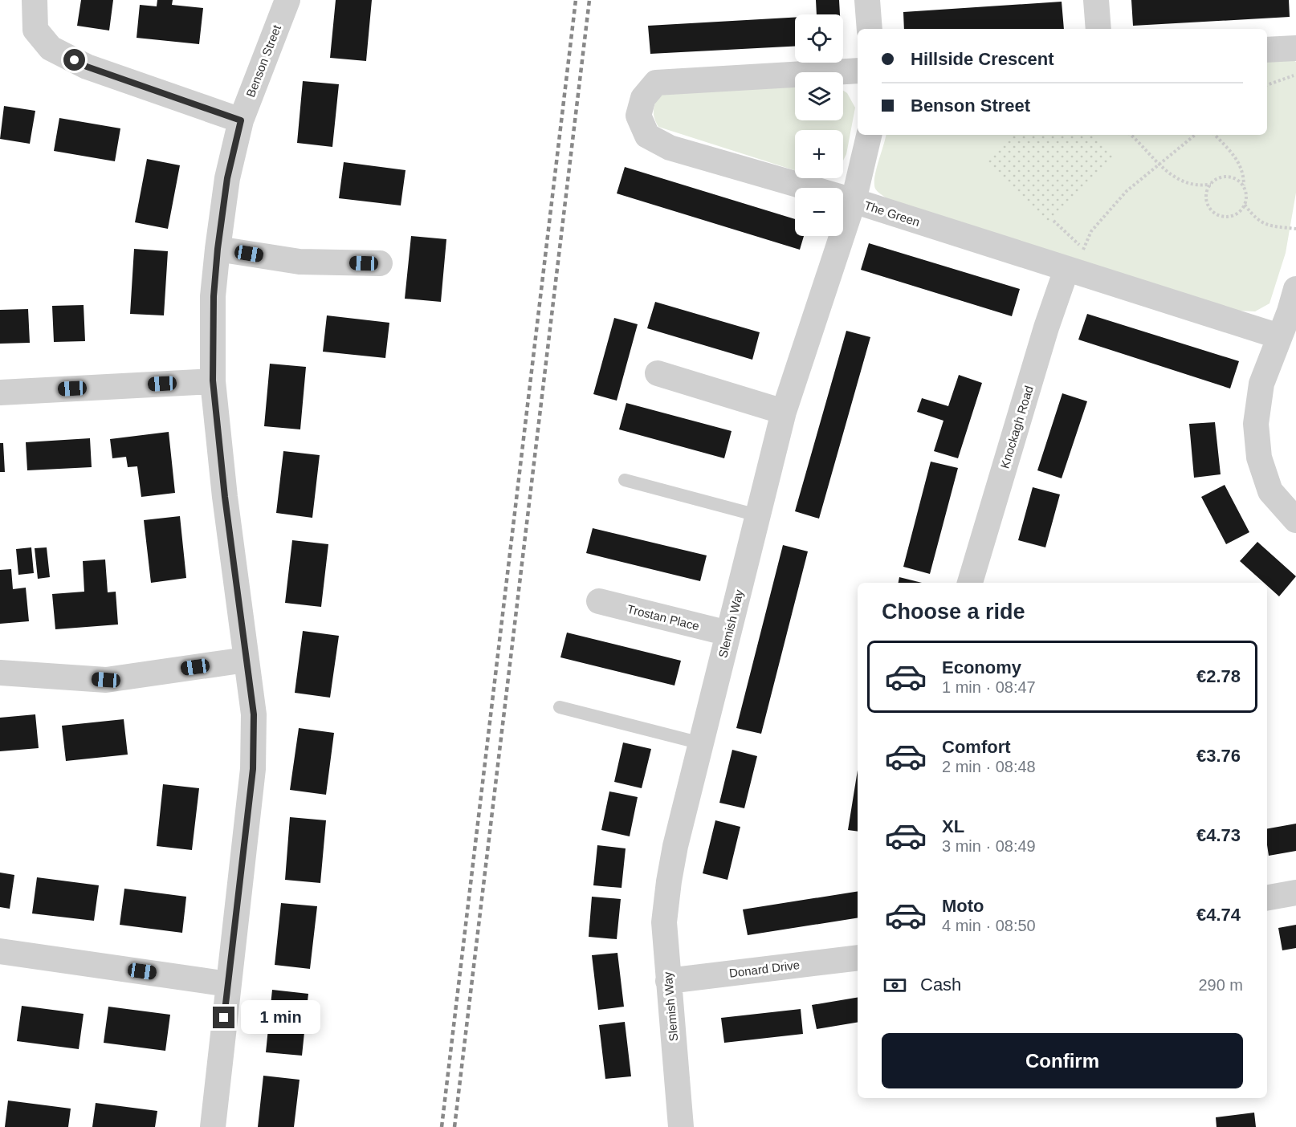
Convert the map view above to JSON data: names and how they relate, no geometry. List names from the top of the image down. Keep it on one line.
{"streets":{"street":["Benson Street","The Green","Knockagh Road","Trostan Place","Slemish Way","Donard Drive"]},"crossings":[["The Green","Knockagh Road"],["The Green","Slemish Way"],["Trostan Place","Slemish Way"],["Slemish Way","Donard Drive"]],"page":{"map_buttons":["+","−"],"banner":["Hillside Crescent","Benson Street"],"heading":"Choose a ride","list":[{"name":"Economy","note":"1 min · 08:47","value":"€2.78"},{"name":"Comfort","note":"2 min · 08:48","value":"€3.76"},{"name":"XL","note":"3 min · 08:49","value":"€4.73"},{"name":"Moto","note":"4 min · 08:50","value":"€4.74"}],"pay":["Cash","290 m"],"bubble":"1 min","buttons":"Confirm"}}
